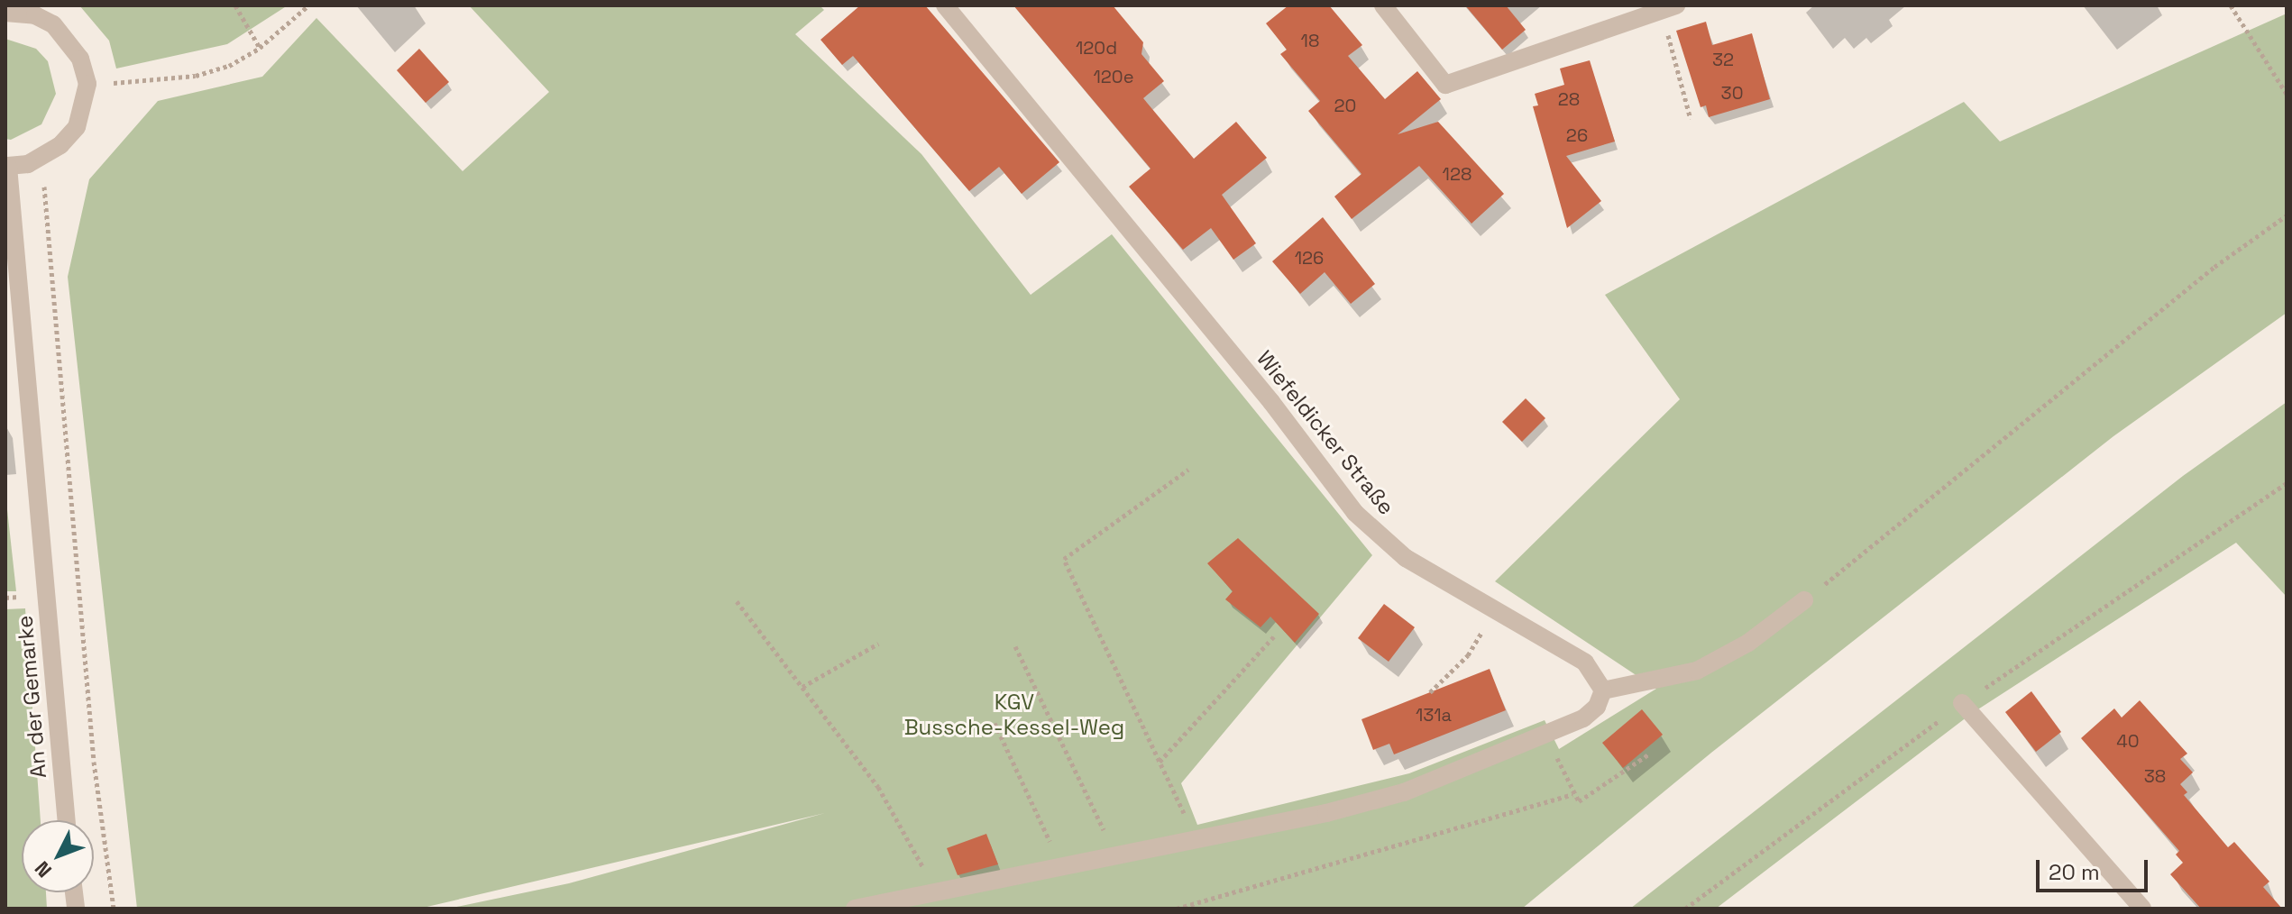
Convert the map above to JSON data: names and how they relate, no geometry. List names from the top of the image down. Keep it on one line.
{"streets":{"street":["Wiefeldicker Straße","An der Gemarke"]},"parks":["KGV Bussche-Kessel-Weg"],"house_numbers":["18","120d","32","120e","30","28","20","26","128","126","131a","40","38"],"scale_bar":"20 m","north":"bottom left"}
